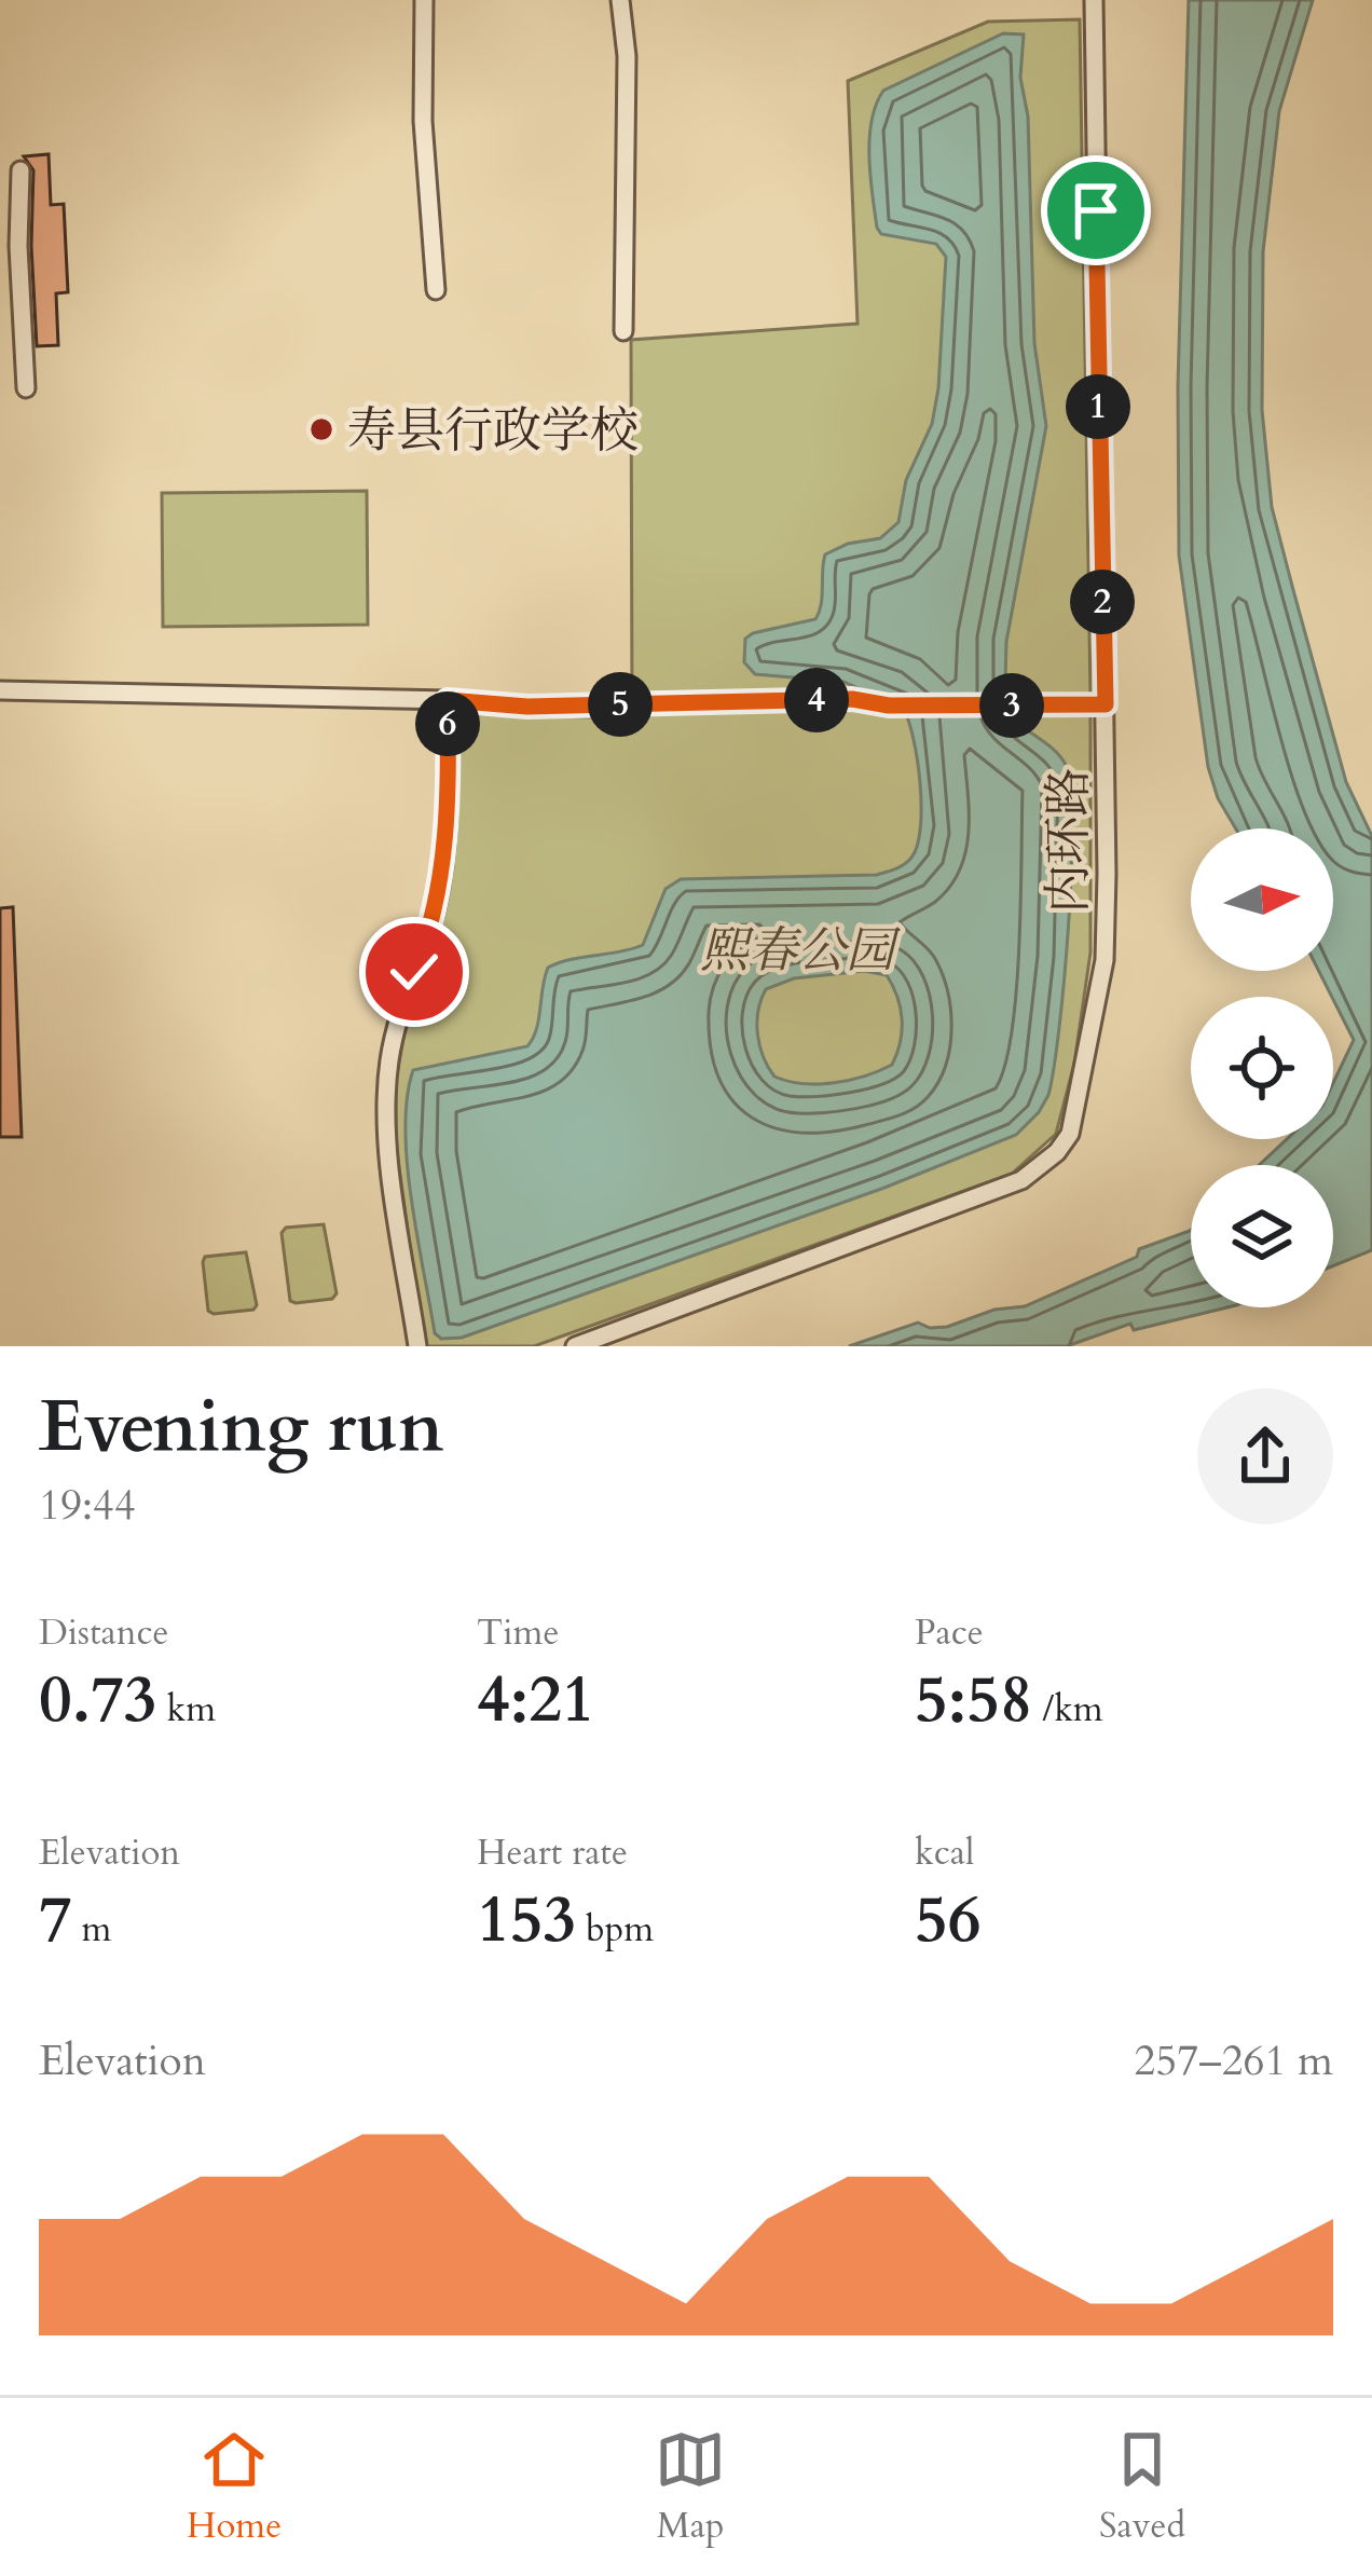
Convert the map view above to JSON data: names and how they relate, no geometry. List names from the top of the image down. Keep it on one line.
{"streets":{"street":["内环路"]},"parks":["熙春公园"],"places":["寿县行政学校"],"north":"right","page":{"pins":["1","2","4","5","3","6"],"heading":["Evening run","19:44"],"stats":[["Distance","0.73 km"],["Time","4:21"],["Pace","5:58 /km"],["Elevation","7 m"],["Heart rate","153 bpm"],["kcal","56"]],"chart":["Elevation","257–261 m"],"tabs":["Home","Map","Saved"]}}
